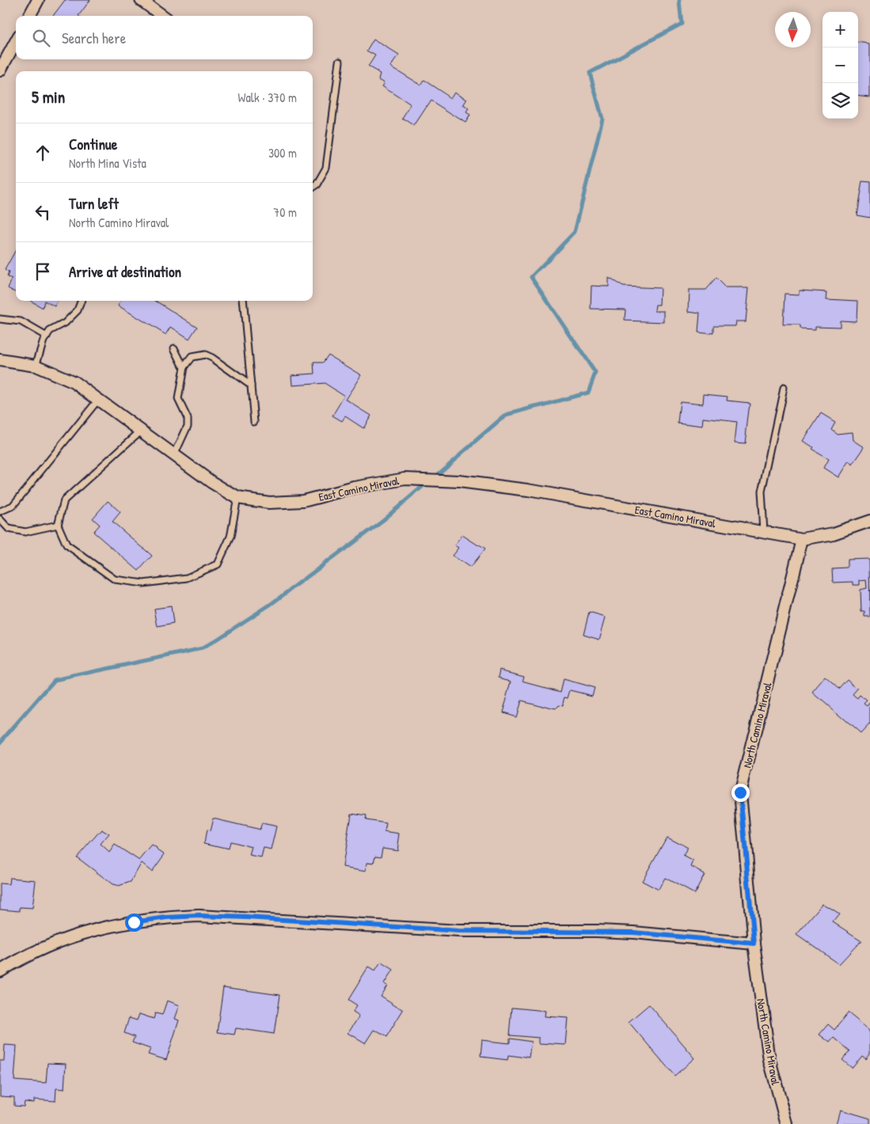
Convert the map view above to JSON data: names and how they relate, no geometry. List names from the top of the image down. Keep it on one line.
{"streets":{"street":["East Camino Miraval","North Camino Miraval"]},"crossings":[["East Camino Miraval","North Camino Miraval"]],"north":"bottom","page":{"map_buttons":["+","−"],"search":"Search here","heading":["5 min","Walk · 370 m"],"list":[["Continue","North Mina Vista","300 m"],["Turn left","North Camino Miraval","70 m"],"Arrive at destination"]}}
